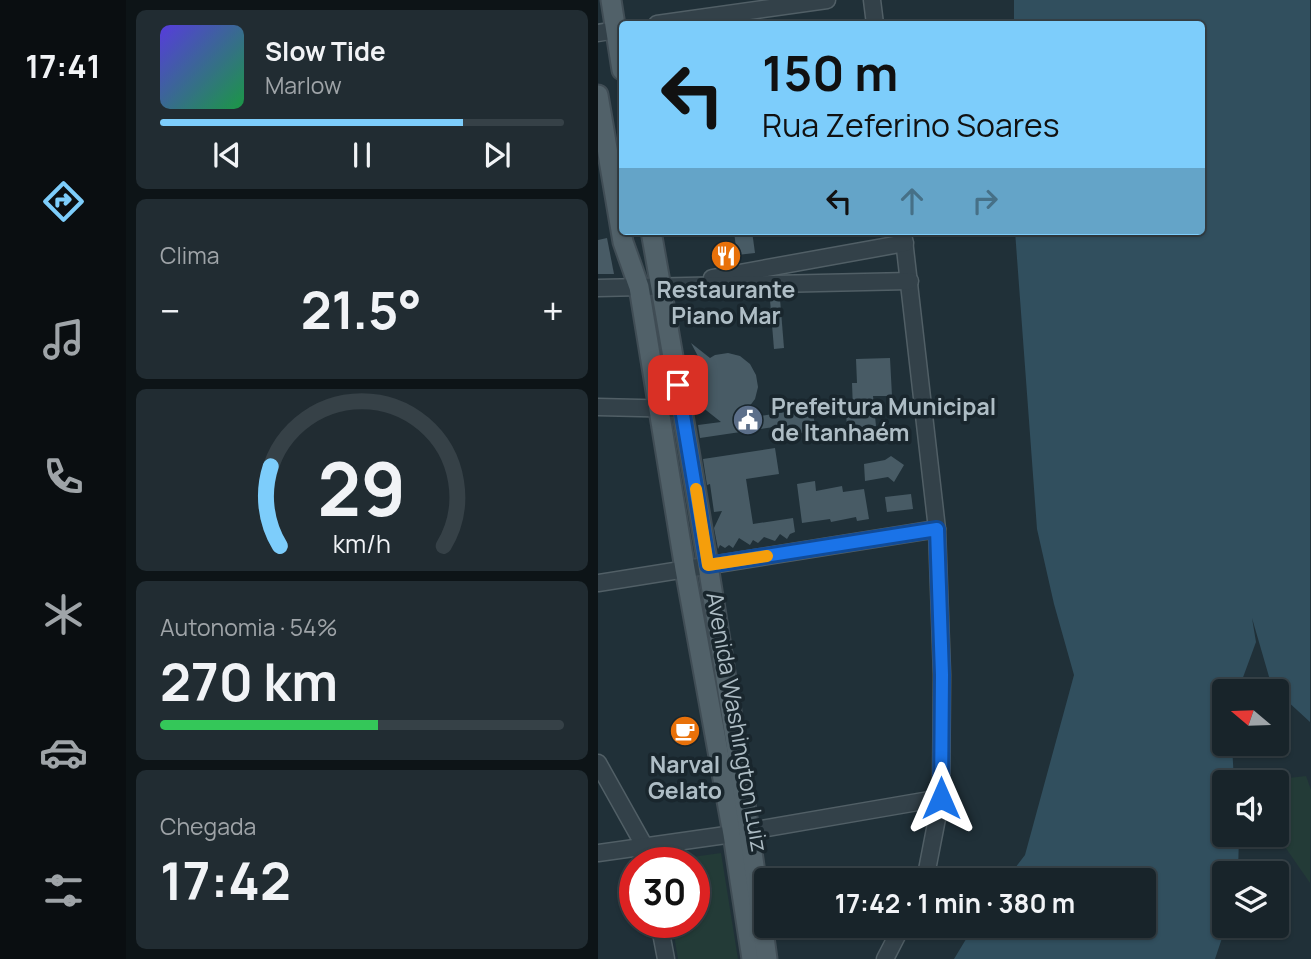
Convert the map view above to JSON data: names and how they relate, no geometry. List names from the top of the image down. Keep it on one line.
{"streets":{"main road":["Avenida Washington Luiz"]},"places":{"restaurant":["Restaurante Piano Mar"],"public building":["Prefeitura Municipal de Itanhaém"],"cafe":["Narval Gelato"]},"north":"left","page":{"tabs":"17:41","turn":["150 m","Rua Zeferino Soares"],"song":["Slow Tide","Marlow"],"tile":["Clima",["Autonomia · 54%","270 km"],["Chegada","17:42"]],"heat":["−","21.5°","+"],"limit":"30","trip":"17:42 · 1 min · 380 m","gauge":["29","km/h"]}}
